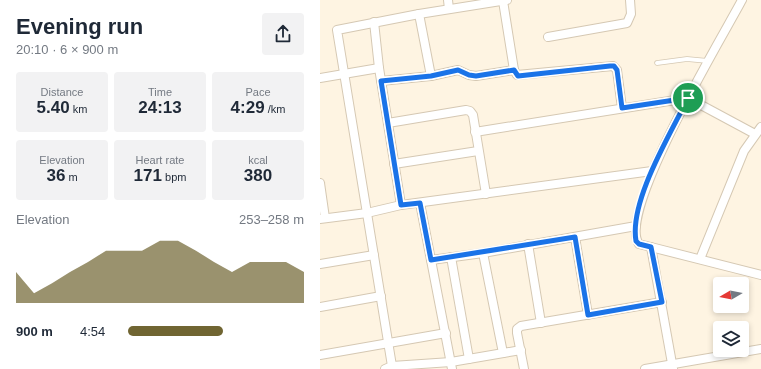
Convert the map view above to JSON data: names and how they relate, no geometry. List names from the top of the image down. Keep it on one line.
{"north":"left","page":{"heading":["Evening run","20:10 · 6 × 900 m"],"stats":[["Distance","5.40 km"],["Time","24:13"],["Pace","4:29 /km"],["Elevation","36 m"],["Heart rate","171 bpm"],["kcal","380"]],"chart":["Elevation","253–258 m"],"list":[{"name":"900 m","note":"4:54"}]}}
